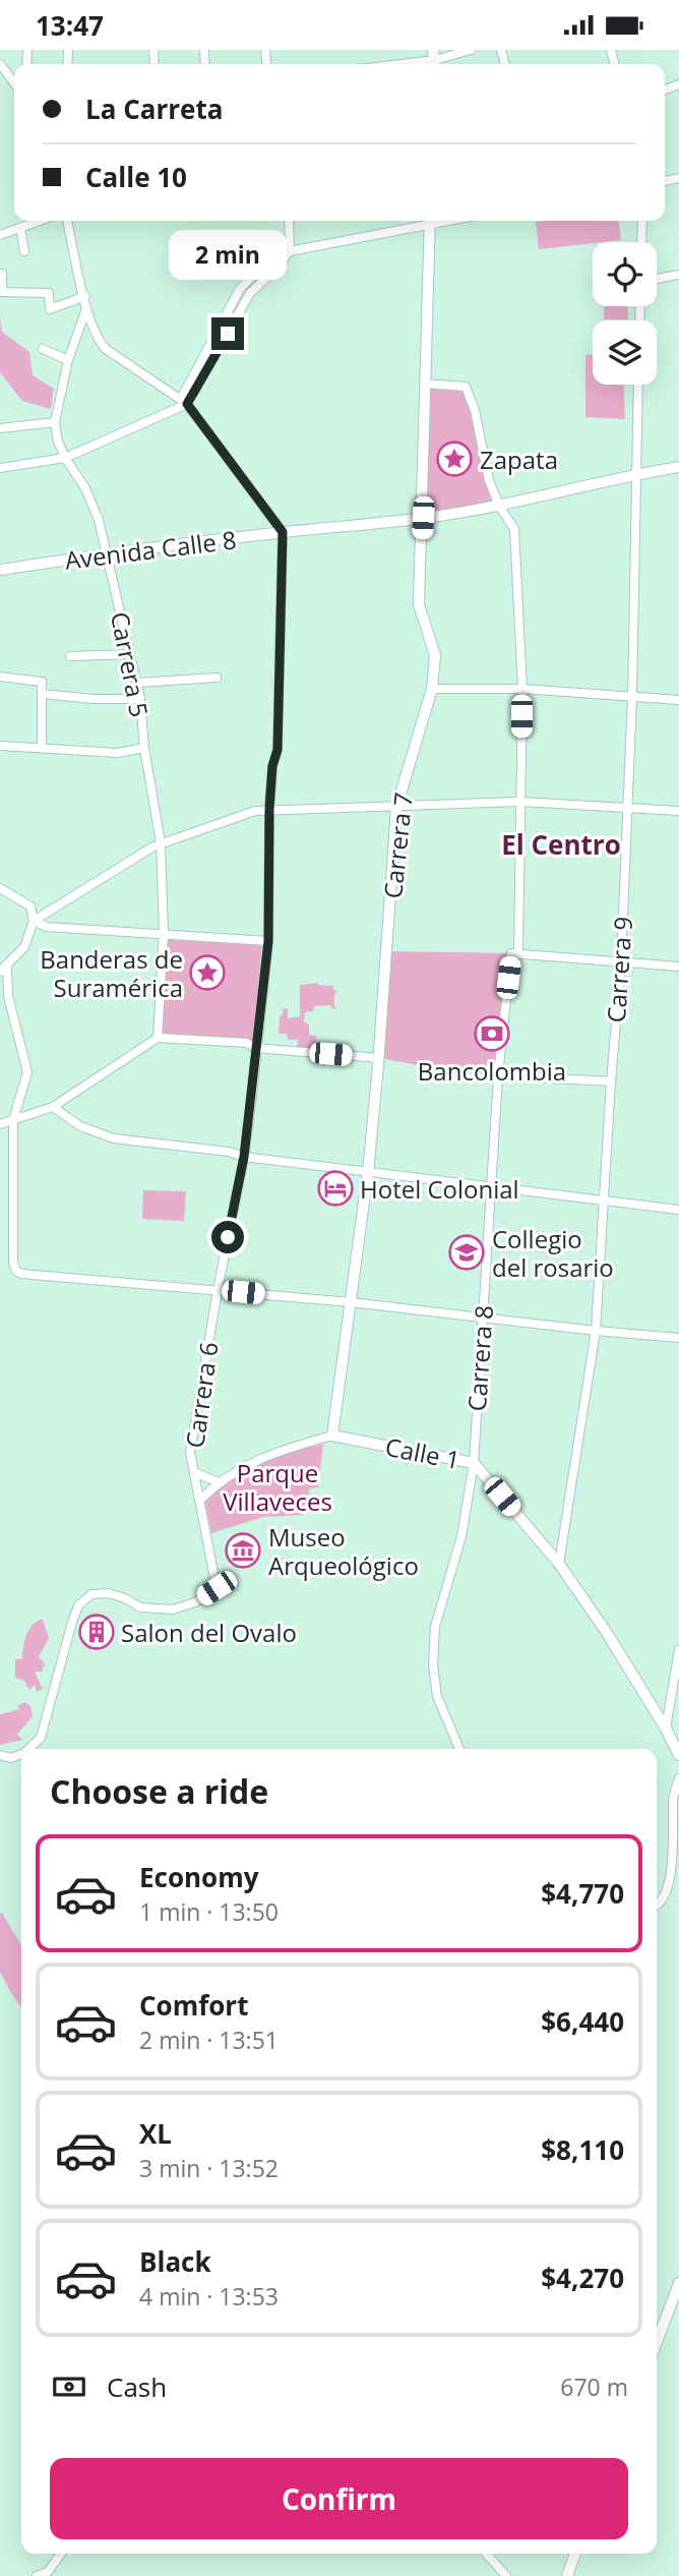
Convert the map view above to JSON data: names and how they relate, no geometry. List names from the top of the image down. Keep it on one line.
{"streets":{"street":["Avenida Calle 8","Carrera 5","Carrera 7","Carrera 9","Carrera 8","Carrera 6","Calle 1"]},"crossings":[["Avenida Calle 8","Carrera 5"],["Avenida Calle 8","Carrera 7"],["Avenida Calle 8","Carrera 9"],["Avenida Calle 8","Carrera 8"],["Avenida Calle 8","Carrera 6"],["Carrera 7","Carrera 8"],["Carrera 7","Calle 1"],["Carrera 9","Calle 1"],["Carrera 8","Calle 1"],["Carrera 6","Calle 1"]],"districts":["El Centro"],"parks":["Parque Villaveces"],"places":{"place":["Zapata","Banderas de Suramérica"],"bank":["Bancolombia"],"hotel":["Hotel Colonial"],"school or university":["Collegio del rosario"],"museum":["Museo Arqueológico"],"building":["Salon del Ovalo"]},"page":{"status":"13:47","banner":["La Carreta","Calle 10"],"bubble":"2 min","heading":"Choose a ride","list":[{"name":"Economy","note":"1 min · 13:50","value":"$4,770"},{"name":"Comfort","note":"2 min · 13:51","value":"$6,440"},{"name":"XL","note":"3 min · 13:52","value":"$8,110"},{"name":"Black","note":"4 min · 13:53","value":"$4,270"}],"pay":["Cash","670 m"],"buttons":"Confirm"}}
